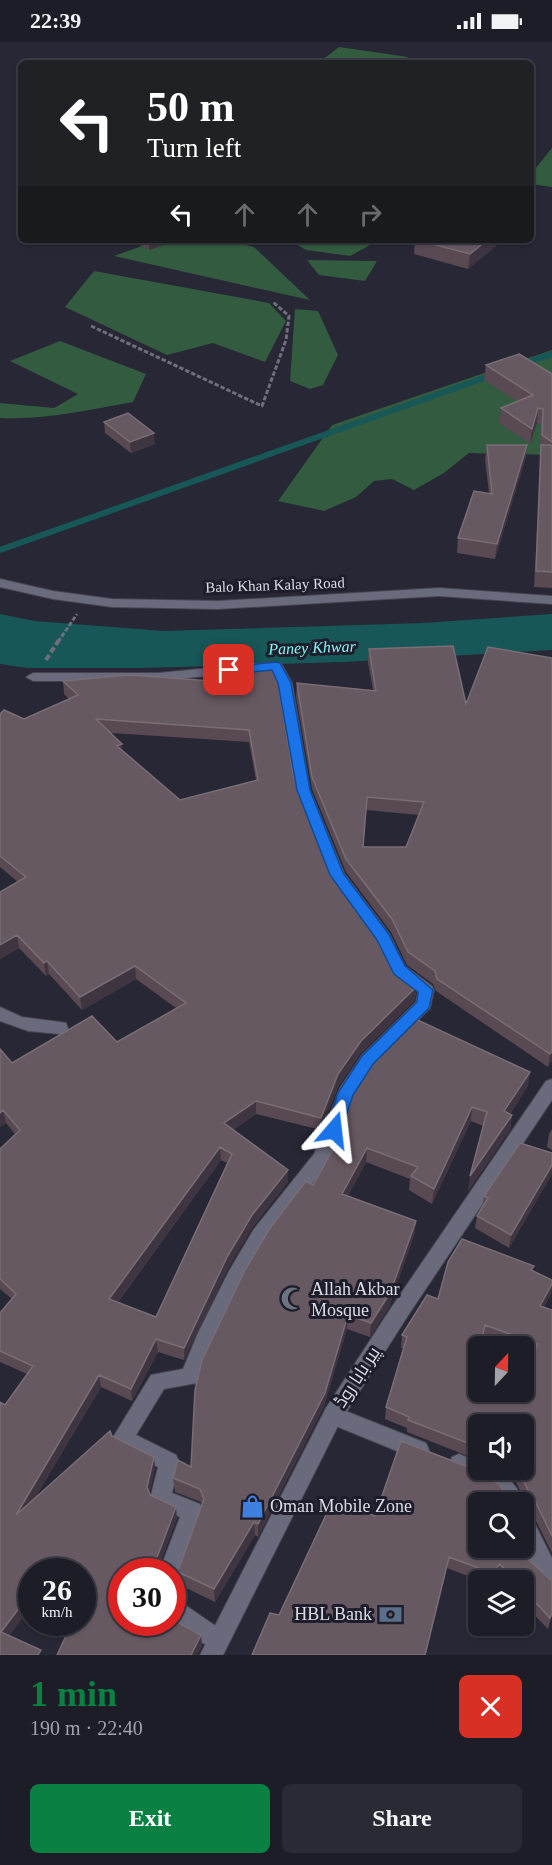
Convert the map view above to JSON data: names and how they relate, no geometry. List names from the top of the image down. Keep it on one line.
{"streets":{"street":["Balo Khan Kalay Road","پیر بابا روڈ"]},"water":["Paney Khwar"],"places":{"mosque":["Allah Akbar Mosque"],"shop":["Oman Mobile Zone"],"bank":["HBL Bank"]},"north":"top","page":{"status":"22:39","turn":["50 m","Turn left"],"speed":"26 km/h","limit":"30","heading":["1 min","190 m · 22:40"],"buttons":["Exit","Share"]}}
